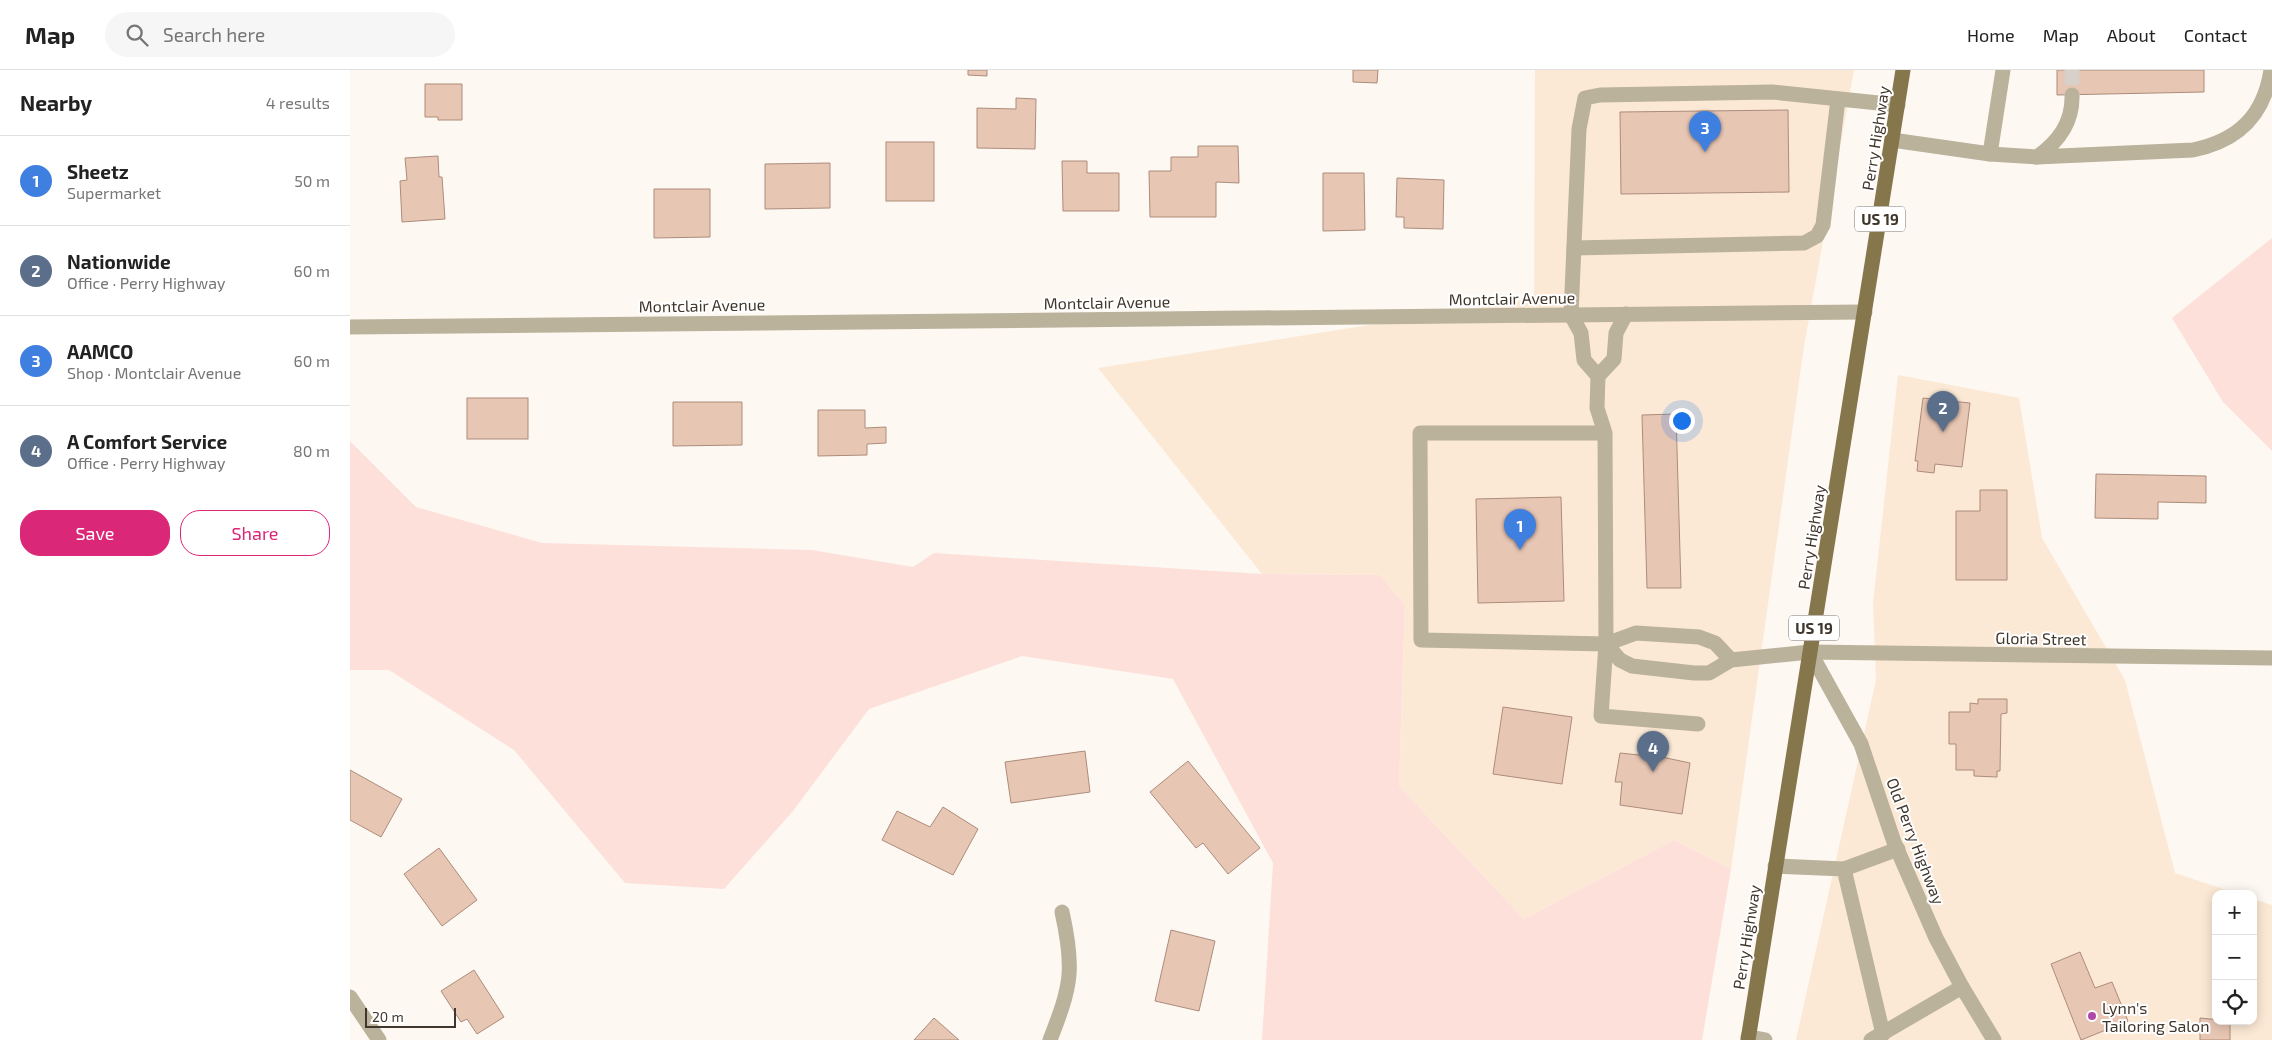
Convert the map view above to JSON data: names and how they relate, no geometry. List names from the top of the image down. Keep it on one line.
{"streets":{"main road":["Perry Highway","US 19"],"street":["Montclair Avenue","Gloria Street","Old Perry Highway"]},"crossings":[["Perry Highway","Montclair Avenue"],["Perry Highway","Gloria Street"],["Perry Highway","Old Perry Highway"],["Gloria Street","Old Perry Highway"]],"places":["Lynn's Tailoring Salon"],"scale_bar":"20 m","page":{"header":"Map","search":"Search here","nav":["Home","Map","About","Contact"],"heading":["Nearby","4 results"],"pins":["3","2","1","4"],"list":[{"mark":"1","name":"Sheetz","note":"Supermarket","value":"50 m"},{"mark":"2","name":"Nationwide","note":"Office · Perry Highway","value":"60 m"},{"mark":"3","name":"AAMCO","note":"Shop · Montclair Avenue","value":"60 m"},{"mark":"4","name":"A Comfort Service","note":"Office · Perry Highway","value":"80 m"}],"buttons":["Save","Share"],"map_buttons":["+","−"],"scale":"20 m"}}
